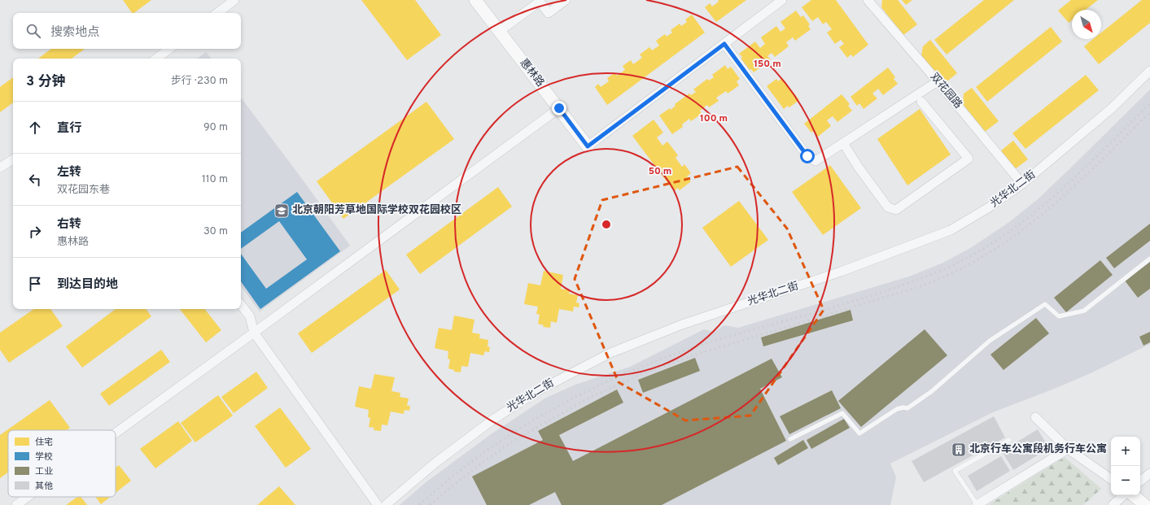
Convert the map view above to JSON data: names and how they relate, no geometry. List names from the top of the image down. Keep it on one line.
{"streets":{"street":["惠林路","双花园路","光华北二街"]},"crossings":[["双花园路","光华北二街"]],"places":{"school or university":["北京朝阳芳草地国际学校双花园校区"],"building":["北京行车公寓段机务行车公寓"]},"legend":["住宅","学校","工业","其他"],"north":"bottom right","page":{"search":"搜索地点","heading":["3 分钟","步行 · 230 m"],"list":[["直行","90 m"],["左转","双花园东巷","110 m"],["右转","惠林路","30 m"],"到达目的地"],"map_buttons":["+","−"]},"rings":["150 m","100 m","50 m"]}
